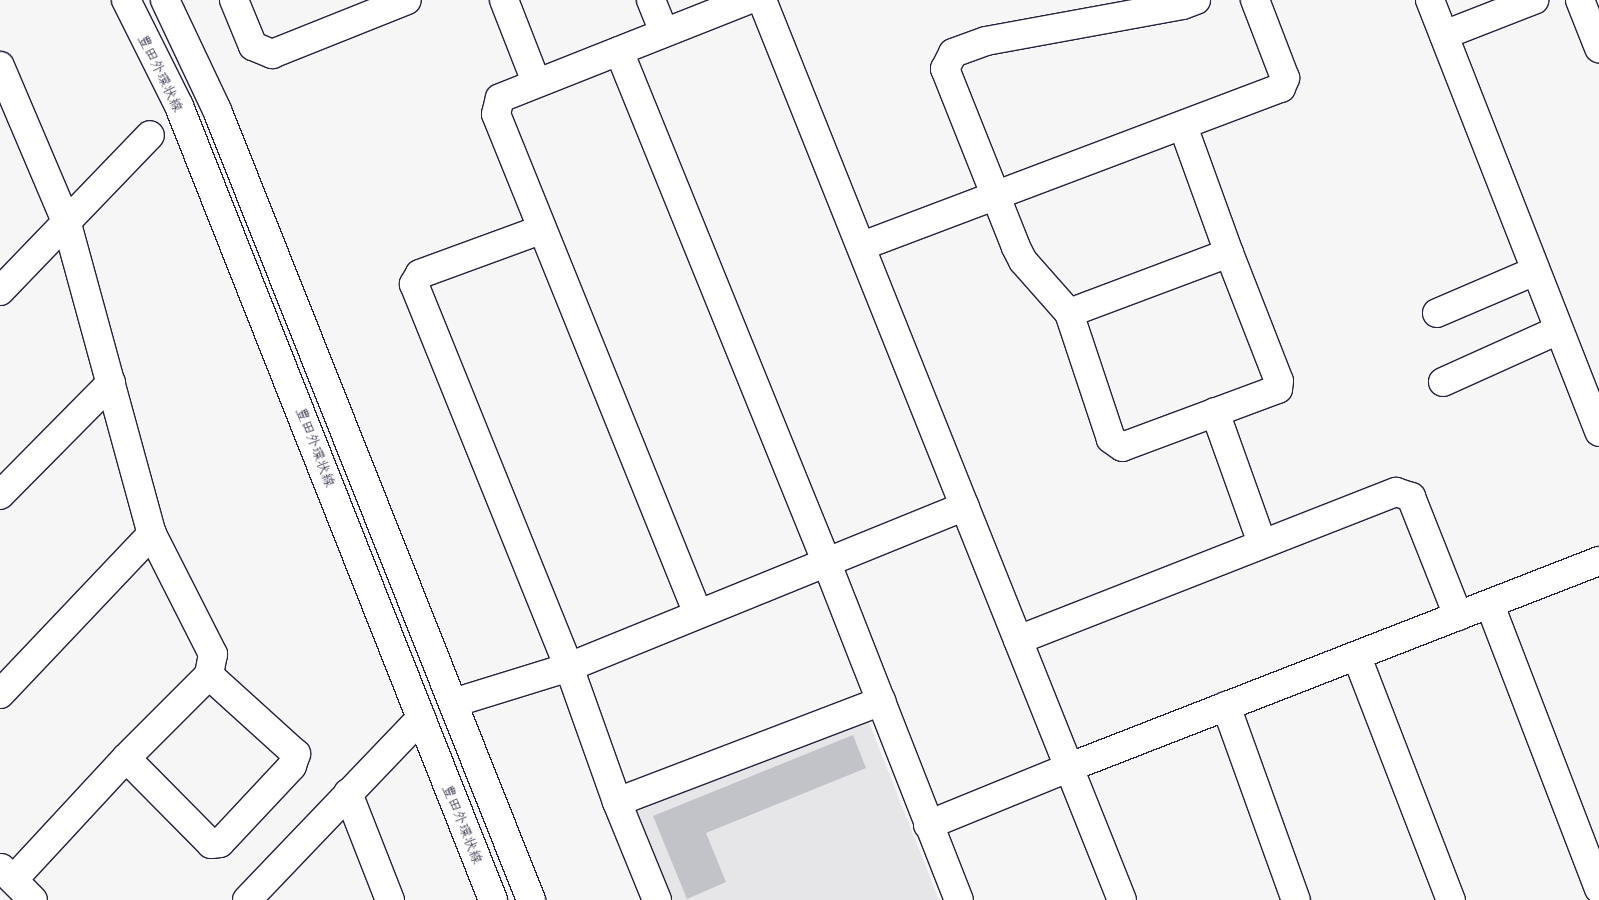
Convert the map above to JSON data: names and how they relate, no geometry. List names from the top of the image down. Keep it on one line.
{"streets":{"street":["豊田外環状線"]}}
